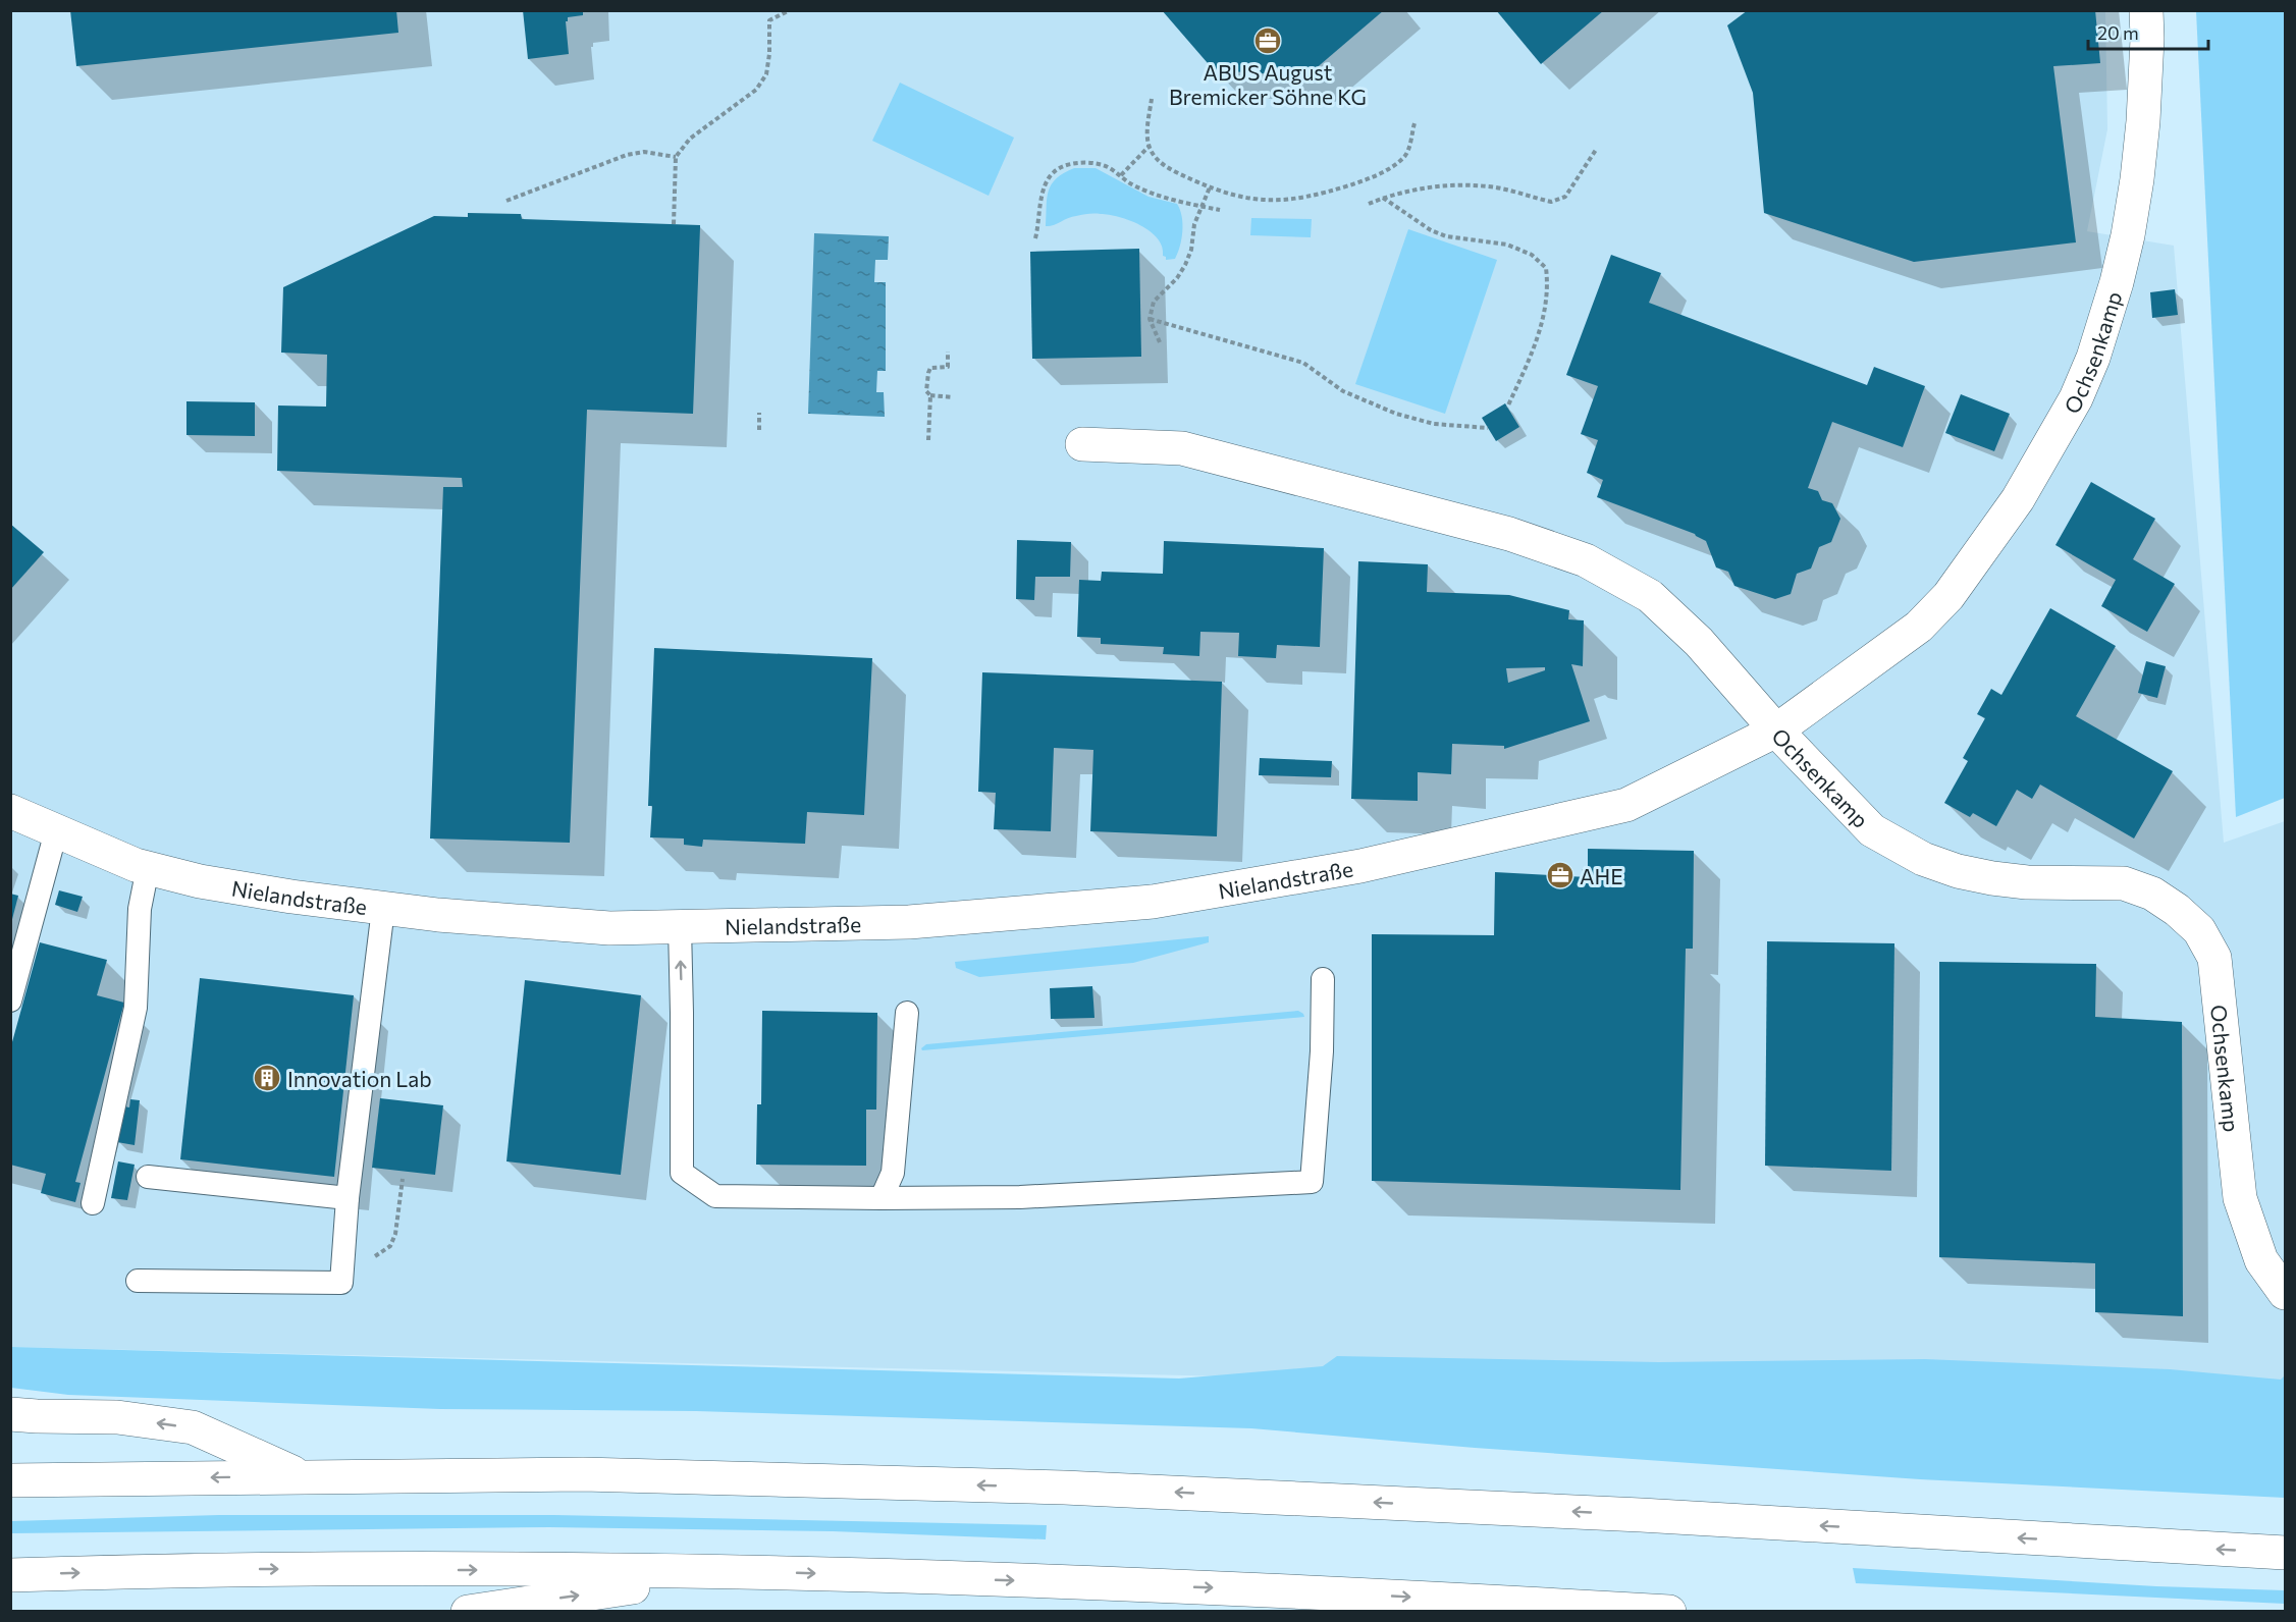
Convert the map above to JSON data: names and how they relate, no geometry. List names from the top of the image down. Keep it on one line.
{"streets":{"main road":["Ochsenkamp","Nielandstraße"]},"crossings":[["Ochsenkamp","Nielandstraße"]],"places":{"office":["ABUS August Bremicker Söhne KG","AHE"],"building":["Innovation Lab"]},"scale_bar":"20 m"}
